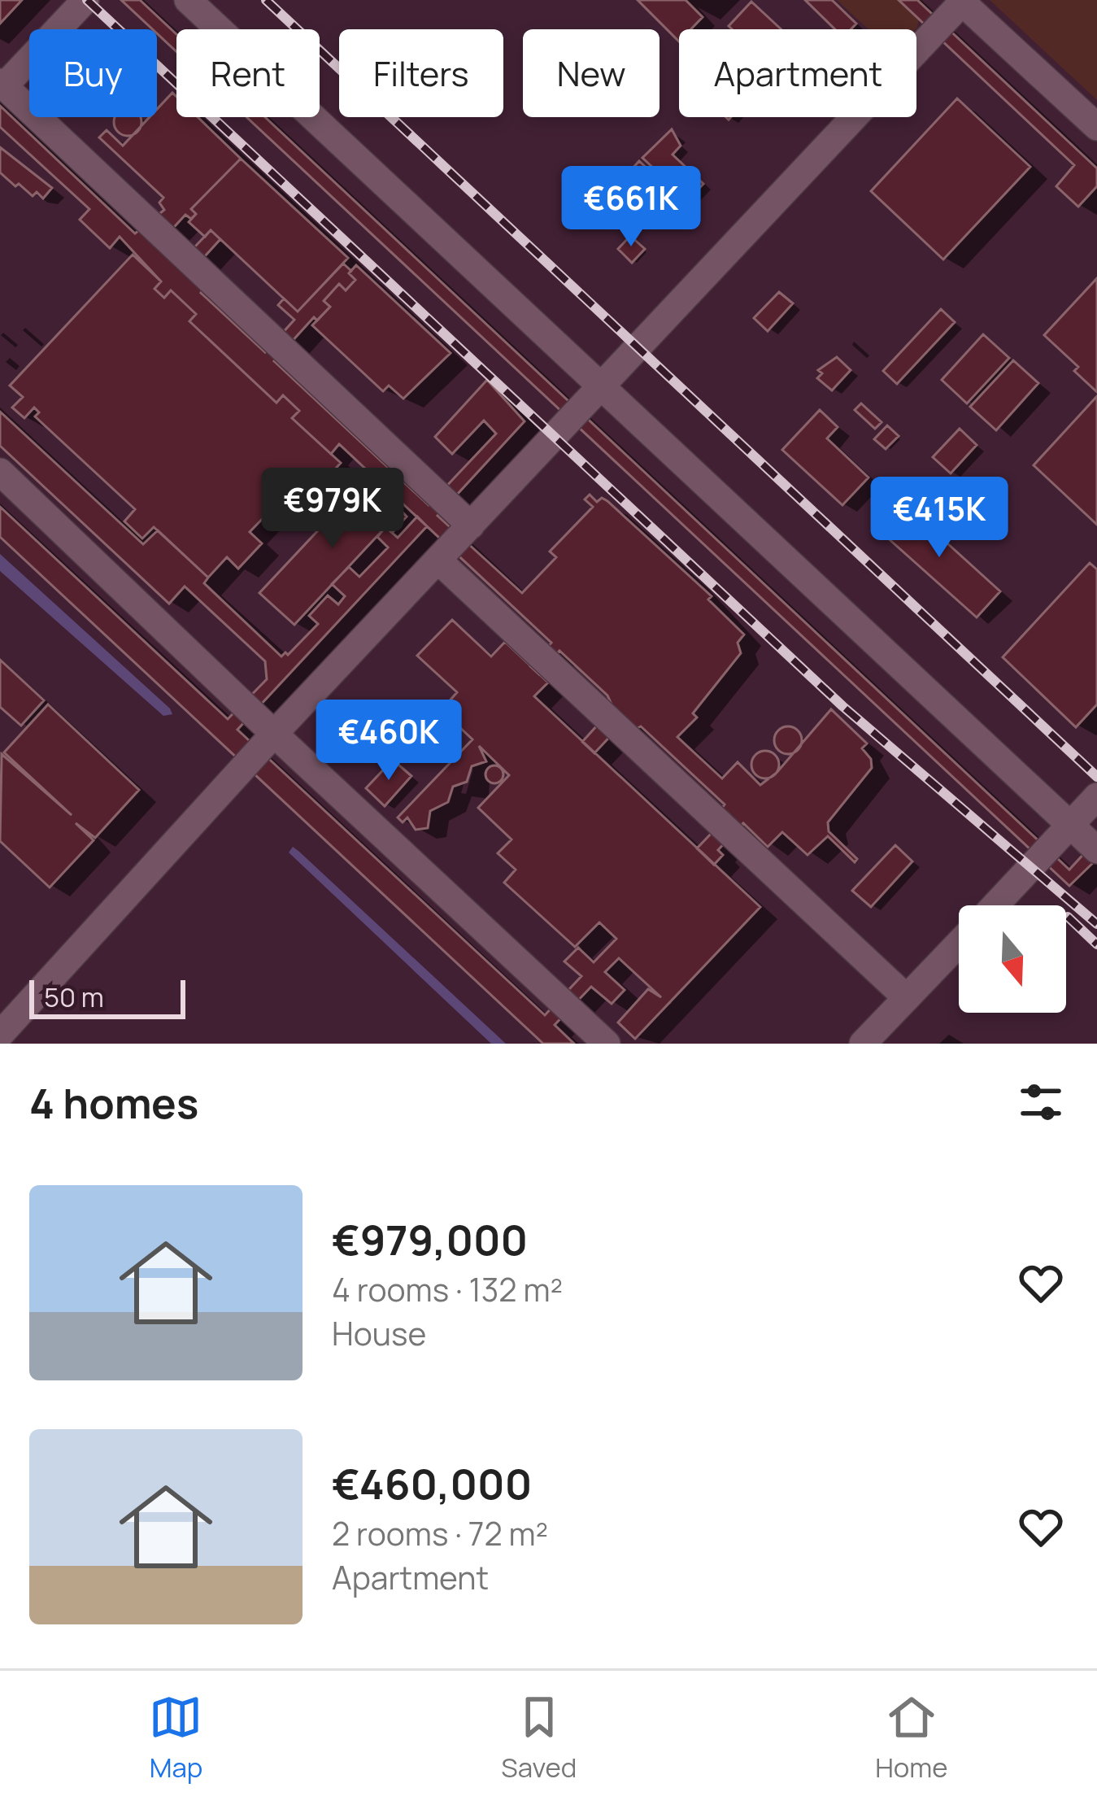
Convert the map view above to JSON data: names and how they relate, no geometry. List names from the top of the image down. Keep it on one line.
{"scale_bar":"50 m","north":"bottom","page":{"chip":["Buy","Rent","Filters","New","Apartment"],"price":["€661K","€979K","€415K","€460K"],"scale":"50 m","heading":"4 homes","list":[{"name":"€979,000","note":"4 rooms · 132 m² · House"},{"name":"€460,000","note":"2 rooms · 72 m² · Apartment"}],"tabs":["Map","Saved","Home"]}}
